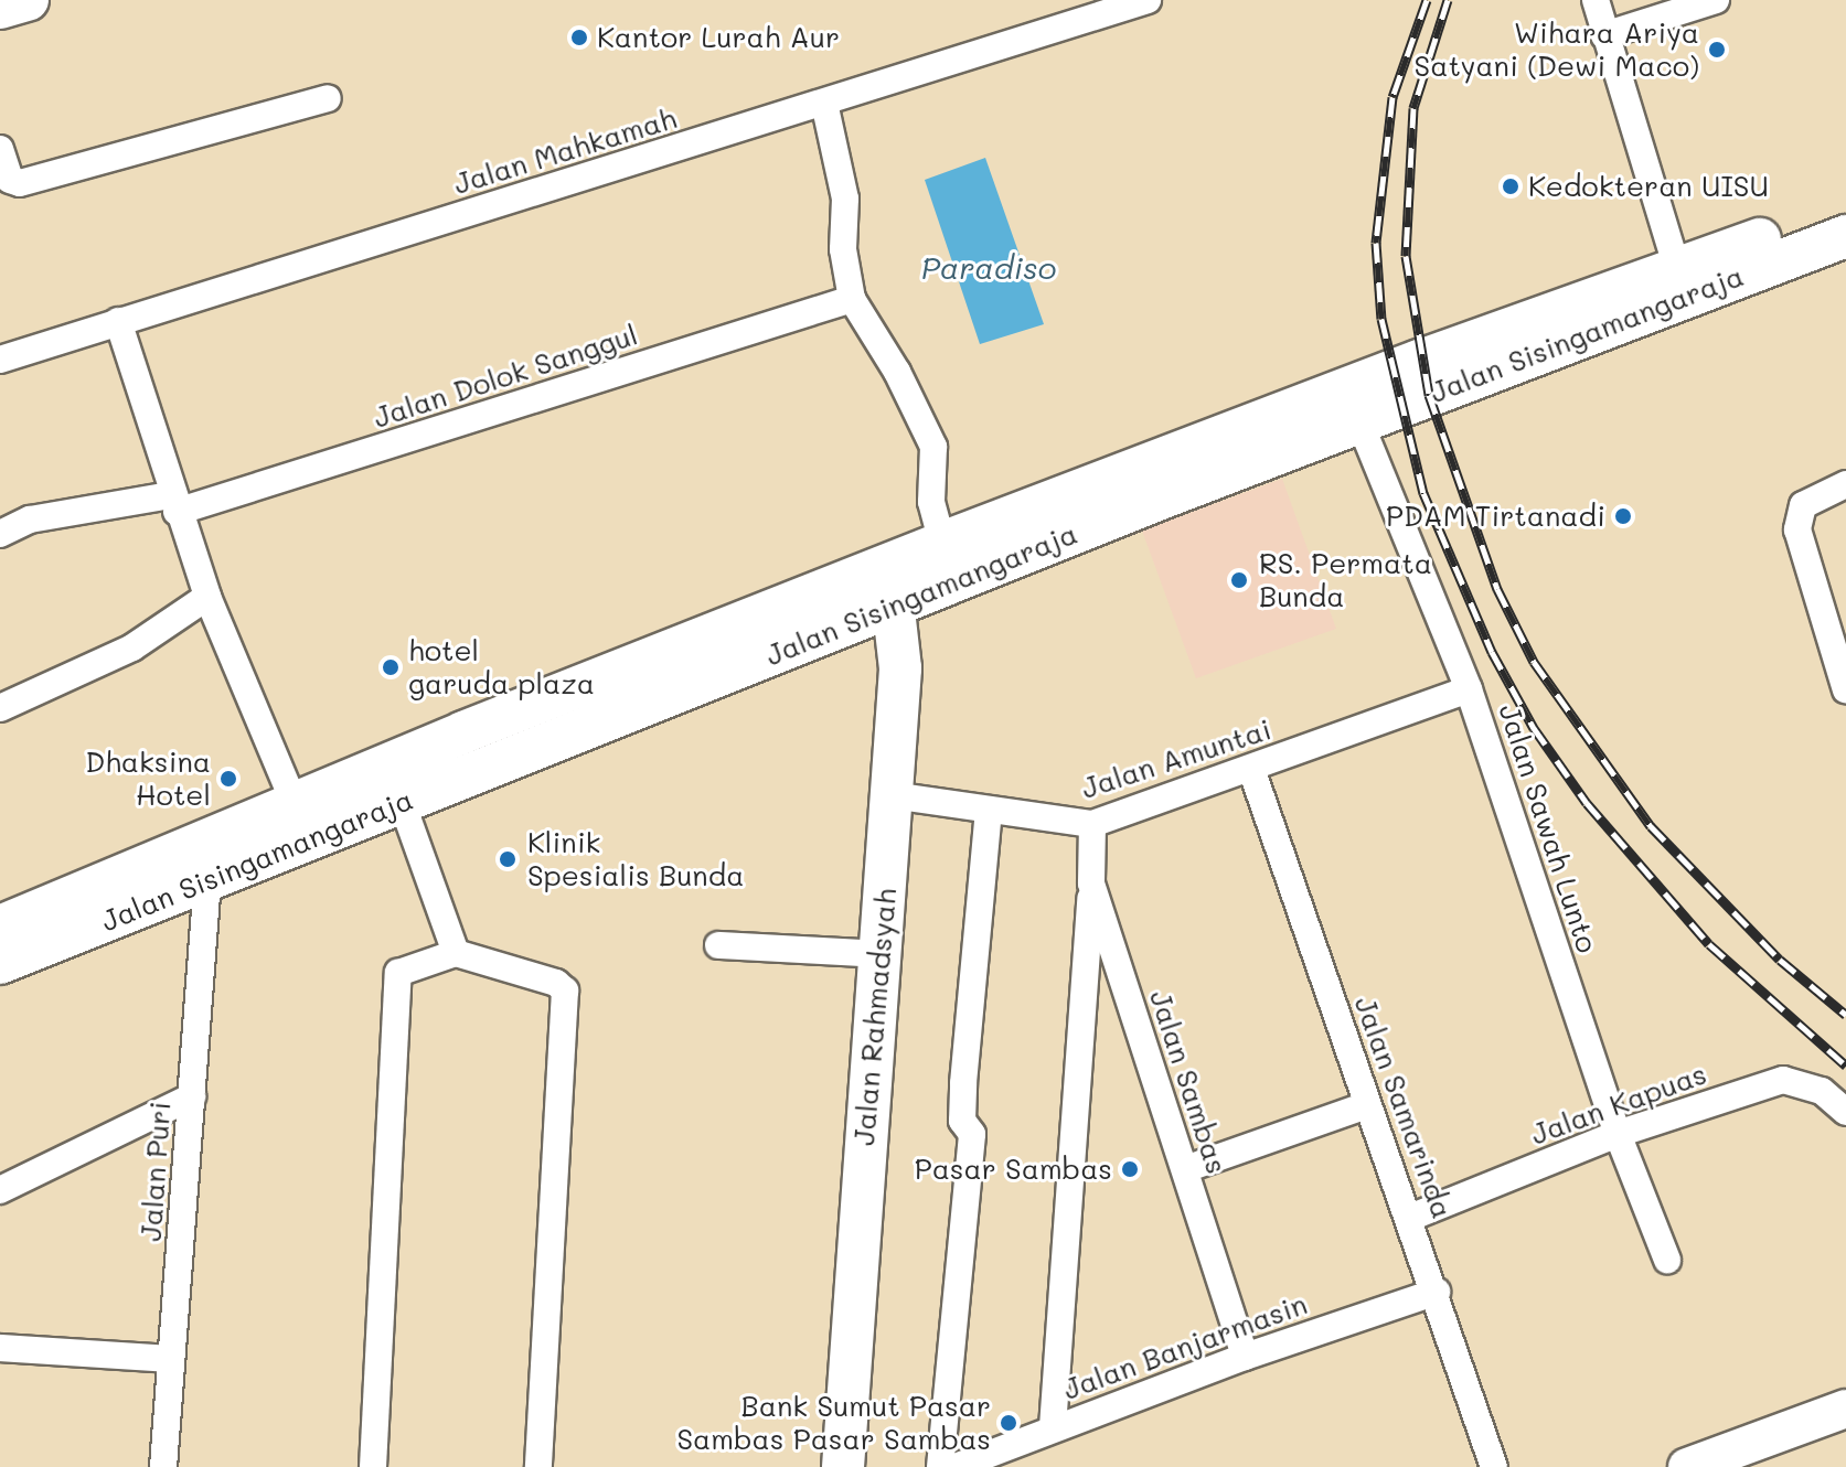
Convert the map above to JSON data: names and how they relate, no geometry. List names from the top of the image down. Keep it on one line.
{"streets":{"main road":["Jalan Sisingamangaraja","Jalan Rahmadsyah"],"street":["Jalan Mahkamah","Jalan Dolok Sanggul","Jalan Amuntai","Jalan Sawah Lunto","Jalan Sambas","Jalan Kapuas","Jalan Samarinda","Jalan Puri","Jalan Banjarmasin"]},"crossings":[["Jalan Sisingamangaraja","Jalan Sawah Lunto"],["Jalan Sisingamangaraja","Jalan Rahmadsyah"],["Jalan Sisingamangaraja","Jalan Puri"],["Jalan Amuntai","Jalan Sawah Lunto"],["Jalan Amuntai","Jalan Rahmadsyah"],["Jalan Amuntai","Jalan Sambas"],["Jalan Amuntai","Jalan Samarinda"],["Jalan Sawah Lunto","Jalan Kapuas"],["Jalan Sambas","Jalan Banjarmasin"],["Jalan Kapuas","Jalan Samarinda"],["Jalan Samarinda","Jalan Banjarmasin"]],"water":["Paradiso"],"places":["Kantor Lurah Aur","Wihara Ariya Satyani (Dewi Maco)","Kedokteran UISU","PDAM Tirtanadi","RS. Permata Bunda","hotel garuda plaza","Dhaksina Hotel","Klinik Spesialis Bunda","Pasar Sambas","Bank Sumut Pasar Sambas Pasar Sambas"]}
